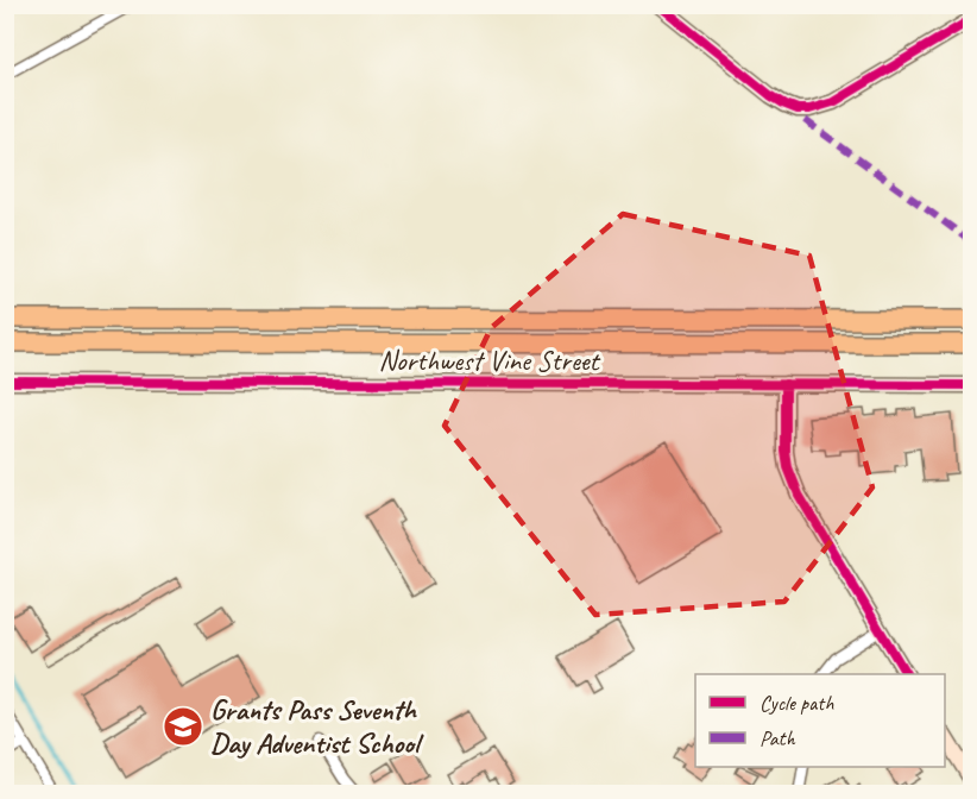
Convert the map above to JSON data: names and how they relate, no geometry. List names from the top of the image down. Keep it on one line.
{"streets":{"street":["Northwest Vine Street"]},"places":{"school or university":["Grants Pass Seventh Day Adventist School"]},"legend":["Cycle path","Path"]}
